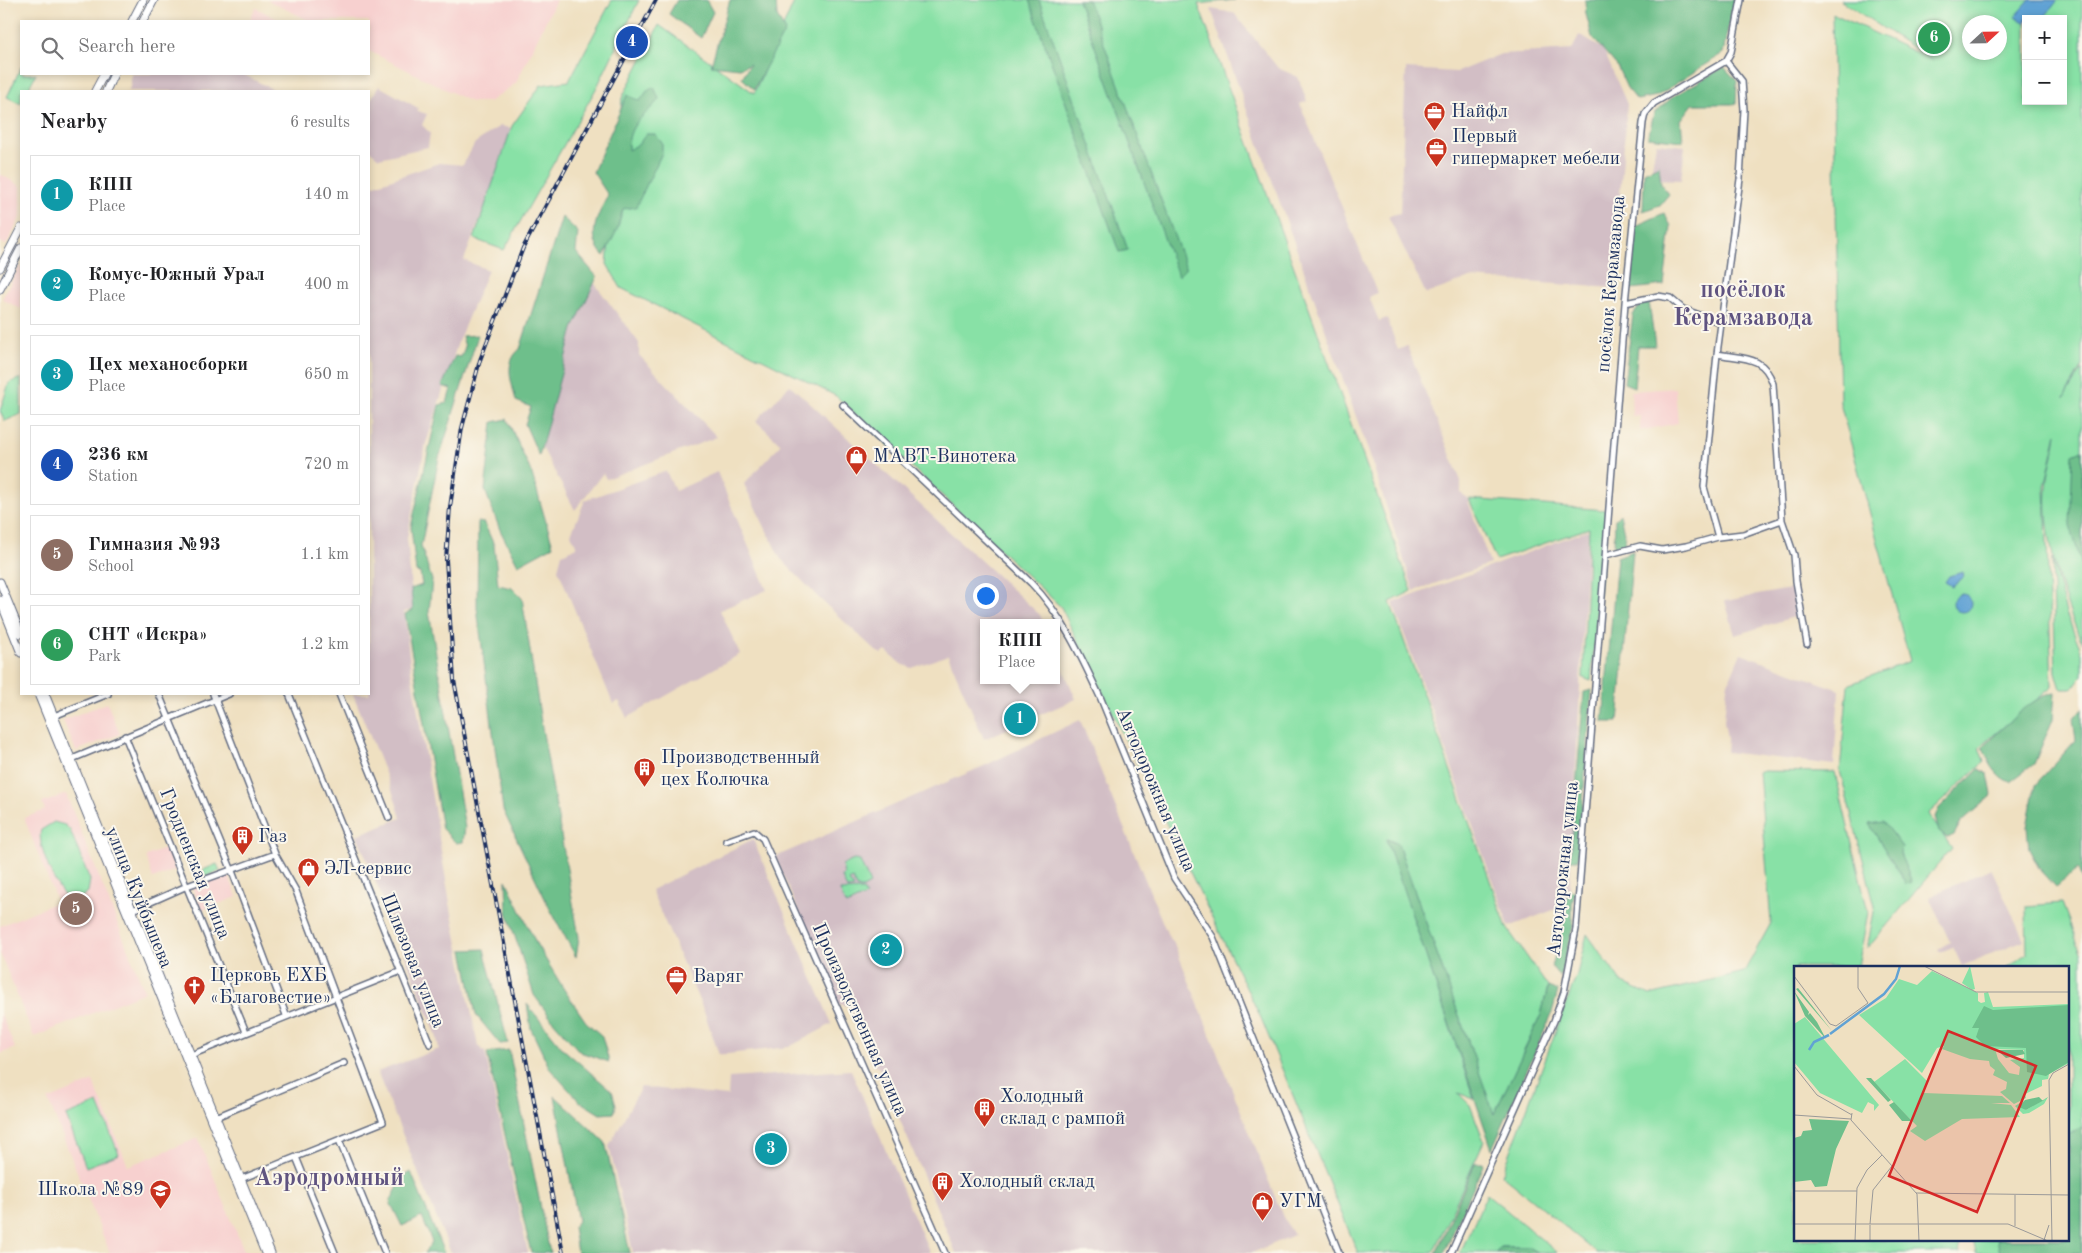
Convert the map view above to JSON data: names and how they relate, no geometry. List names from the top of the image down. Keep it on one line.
{"streets":{"main road":["улица Куйбышева"],"street":["посёлок Керамзавода","Автодорожная улица","Гродненская улица","Шлюзовая улица","Производственная улица"]},"crossings":[["посёлок Керамзавода","Автодорожная улица"]],"districts":["посёлок Керамзавода","Аэродромный"],"places":{"office":["Найфл","Первый гипермаркет мебели","Варяг"],"shop":["МАВТ-Винотека","ЭЛ-сервис","УГМ"],"building":["Производственный цех Колючка","Газ","Холодный склад с рампой","Холодный склад"],"church":["Церковь ЕХБ «Благовестие»"],"school or university":["Школа №89"]},"north":"right","page":{"map_buttons":["+","−"],"pins":["6","4","1","5","2","3"],"search":"Search here","heading":["Nearby","6 results"],"list":[{"mark":"1","name":"КПП","note":"Place","value":"140 m"},{"mark":"2","name":"Комус-Южный Урал","note":"Place","value":"400 m"},{"mark":"3","name":"Цех механосборки","note":"Place","value":"650 m"},{"mark":"4","name":"236 км","note":"Station","value":"720 m"},{"mark":"5","name":"Гимназия №93","note":"School","value":"1.1 km"},{"mark":"6","name":"СНТ «Искра»","note":"Park","value":"1.2 km"}],"popup":["КПП","Place"]}}
